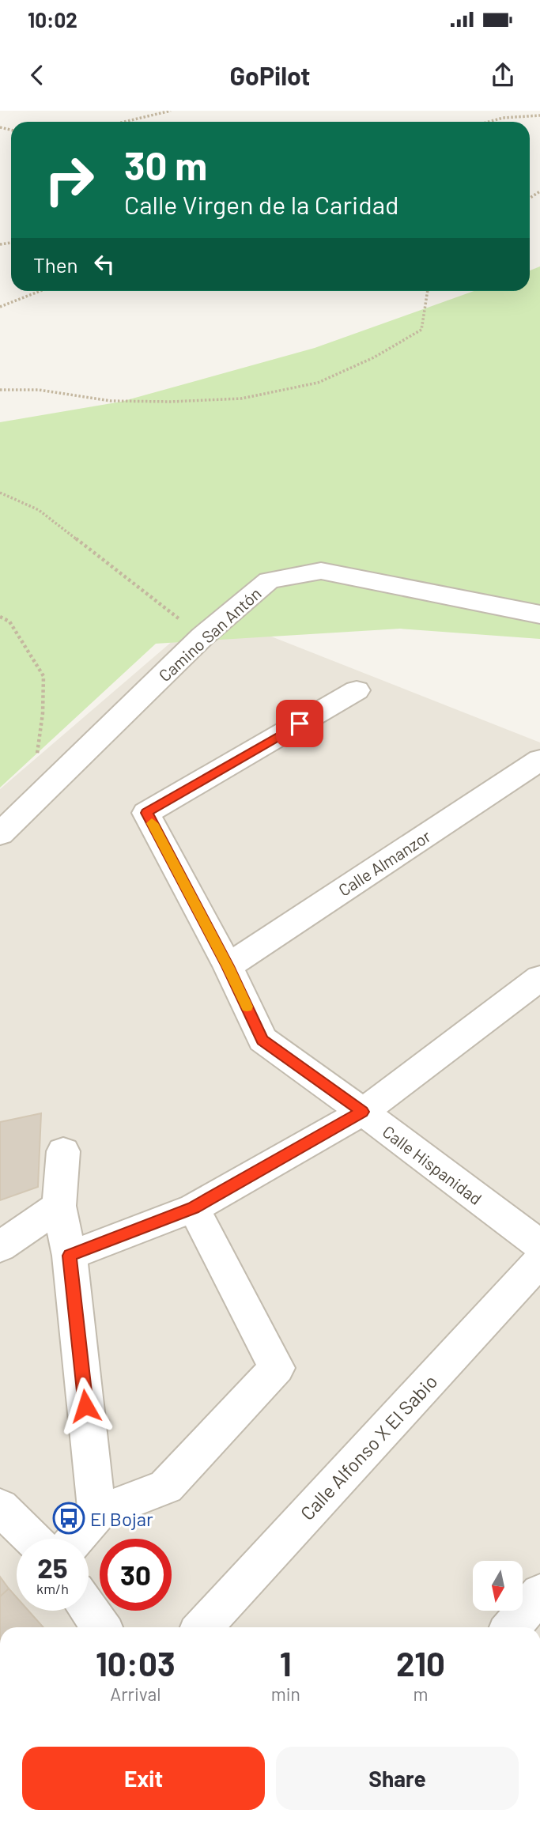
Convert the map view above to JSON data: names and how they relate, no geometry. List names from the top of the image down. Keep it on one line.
{"streets":{"street":["Camino San Antón","Calle Almanzor","Calle Hispanidad","Calle Alfonso X El Sabio"]},"crossings":[["Calle Almanzor","Calle Hispanidad"]],"places":{"bus stop":["El Bojar"]},"north":"bottom","page":{"status":"10:02","header":"GoPilot","turn":["30 m","Calle Virgen de la Caridad"],"then":"Then","speed":"25 km/h","limit":"30","eta":["10:03","Arrival","1","min","210","m"],"buttons":["Exit","Share"]}}
